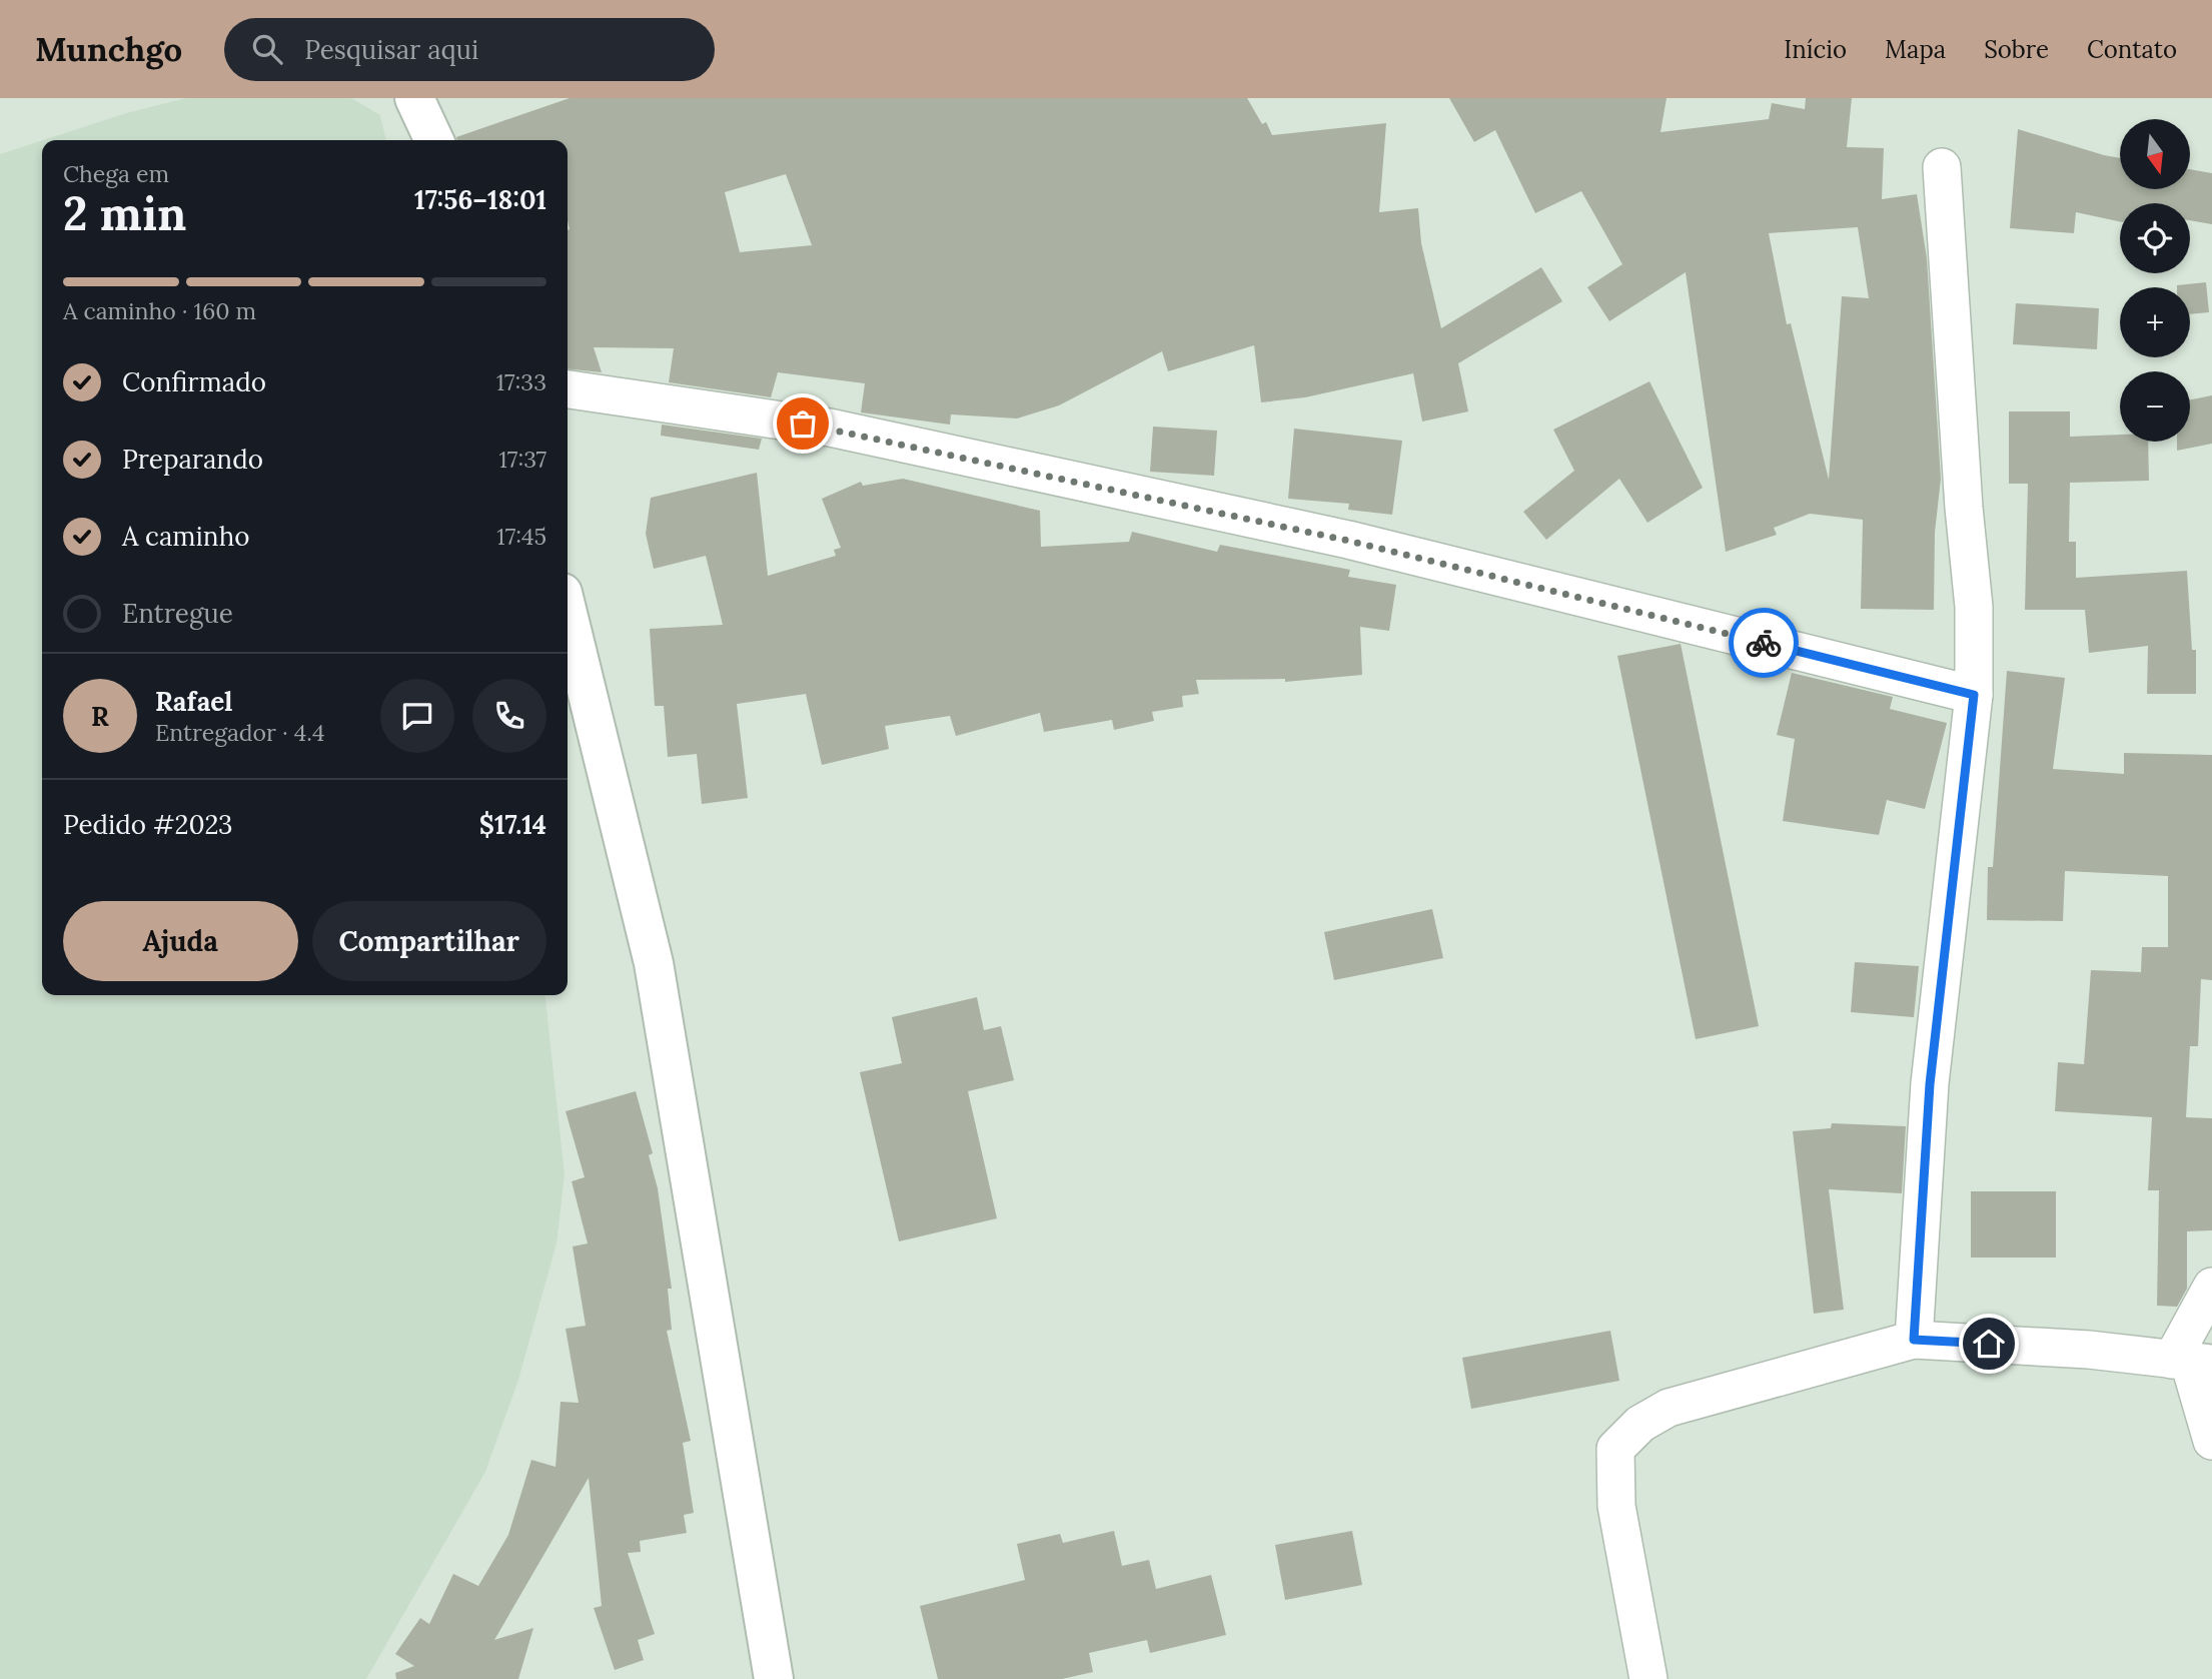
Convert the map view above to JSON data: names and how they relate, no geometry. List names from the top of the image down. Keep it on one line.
{"north":"bottom","page":{"header":"Munchgo","search":"Pesquisar aqui","nav":["Início","Mapa","Sobre","Contato"],"map_buttons":["+","−"],"heading":["2 min","Chega em","17:56–18:01"],"panel":["Rafael","Entregador · 4.4","Pedido #2023","$17.14"],"bar":"A caminho · 160 m","list":[["Confirmado","17:33"],["Preparando","17:37"],["A caminho","17:45"],"Entregue"],"round":"R","buttons":["Ajuda","Compartilhar"]}}
